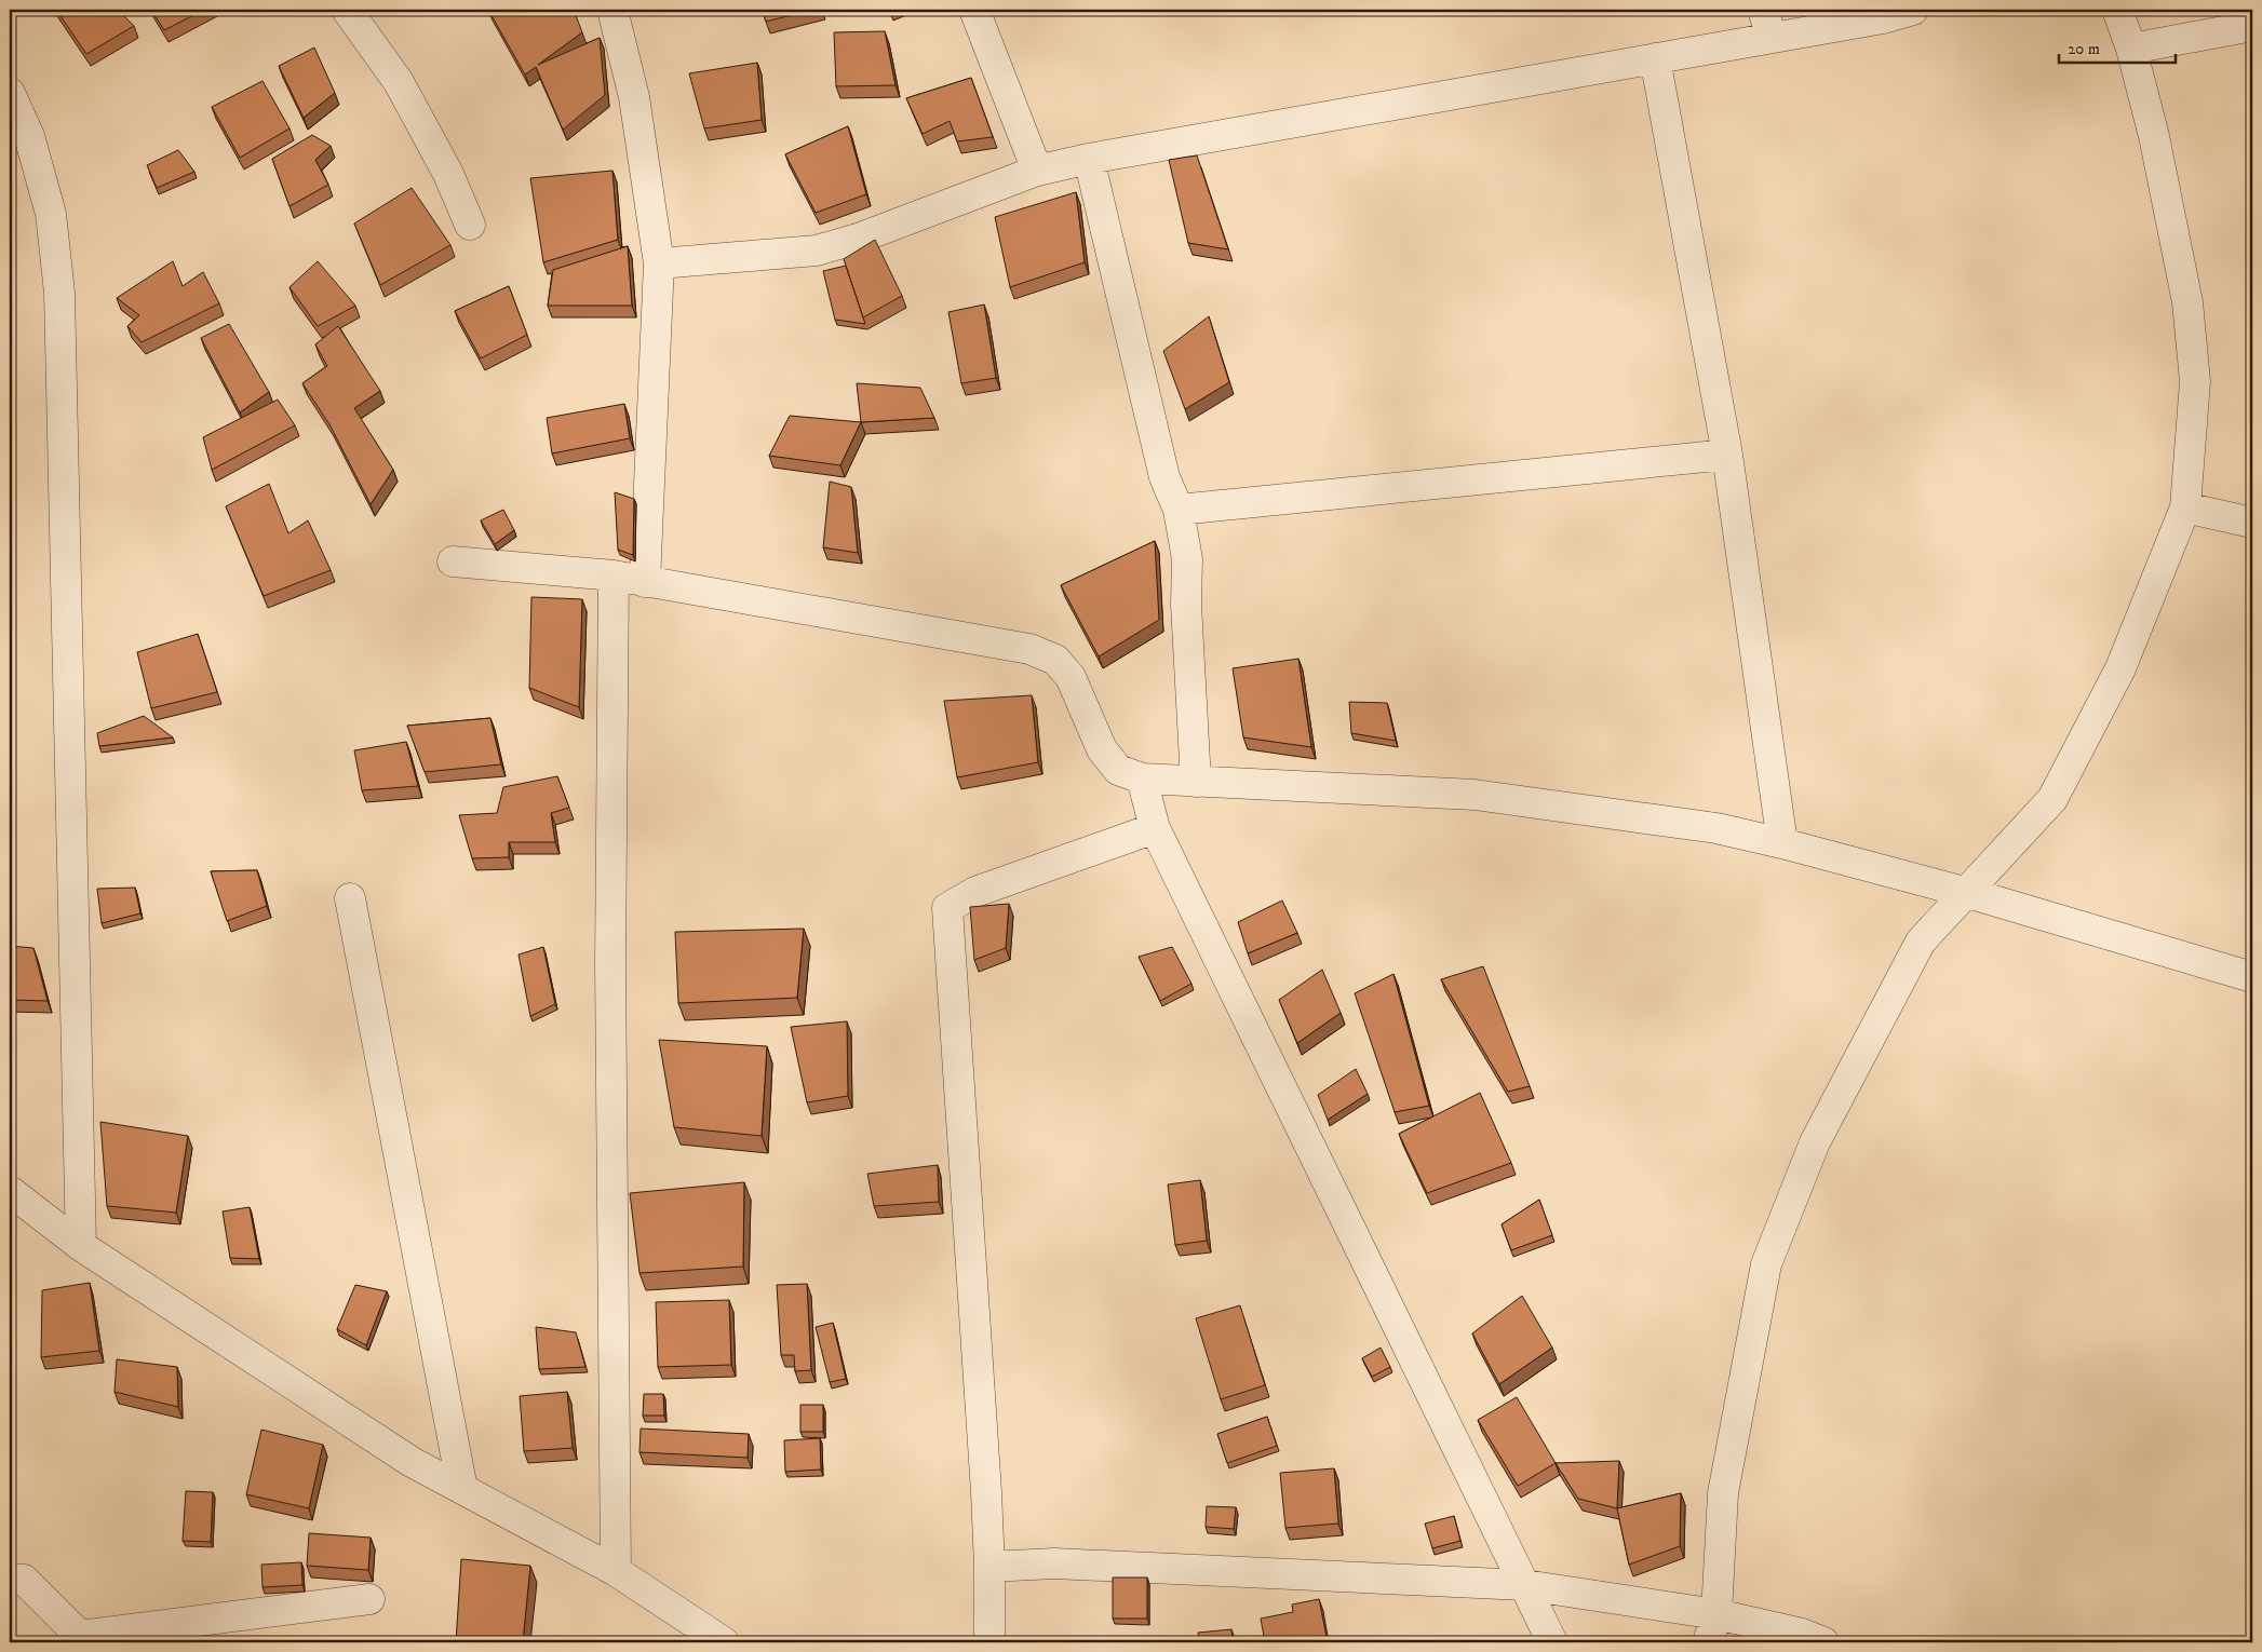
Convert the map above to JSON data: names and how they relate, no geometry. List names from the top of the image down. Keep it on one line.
{"scale_bar":"20 m"}
